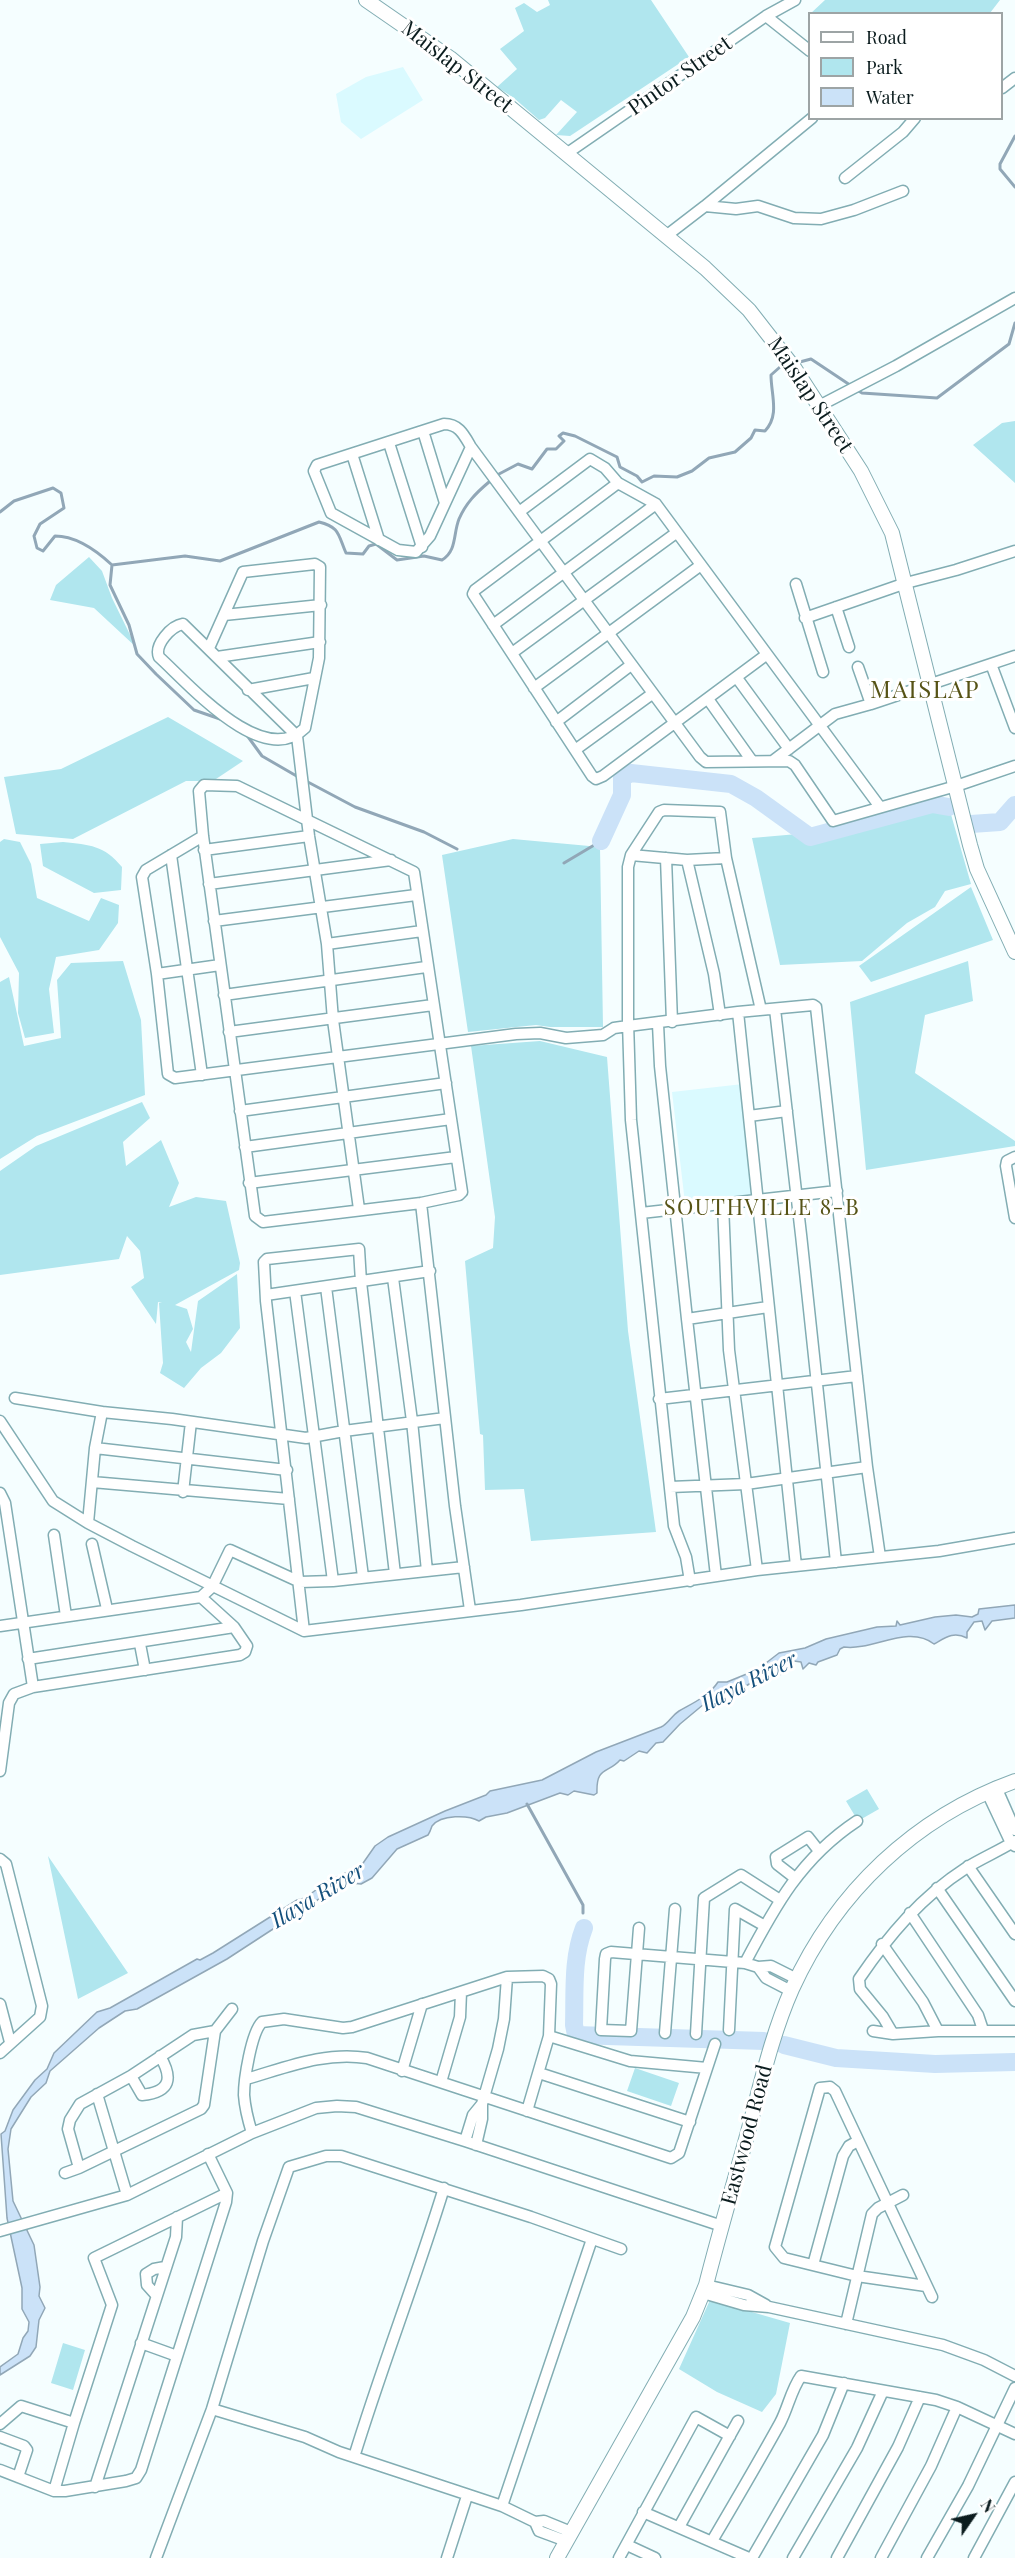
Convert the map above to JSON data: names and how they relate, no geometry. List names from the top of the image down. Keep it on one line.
{"streets":{"main road":["Maislap Street","Eastwood Road"],"street":["Pintor Street"]},"crossings":[["Maislap Street","Pintor Street"]],"districts":["MAISLAP","SOUTHVILLE 8-B"],"water":["Ilaya River"],"legend":["Road","Park","Water"],"north":"top right"}
